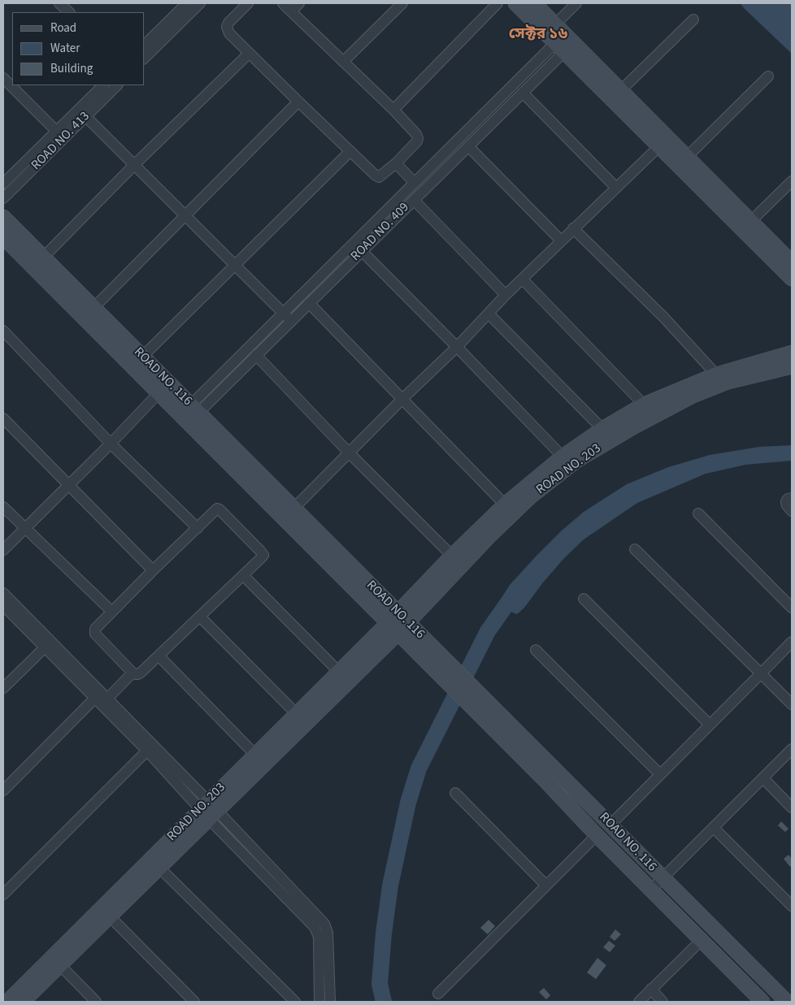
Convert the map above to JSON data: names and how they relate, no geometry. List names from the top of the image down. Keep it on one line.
{"streets":{"street":["ROAD NO. 413","ROAD NO. 409","ROAD NO. 116","ROAD NO. 203"]},"crossings":[["ROAD NO. 409","ROAD NO. 116"],["ROAD NO. 116","ROAD NO. 203"]],"districts":["সেক্টর ১৬"],"legend":["Road","Water","Building"]}
